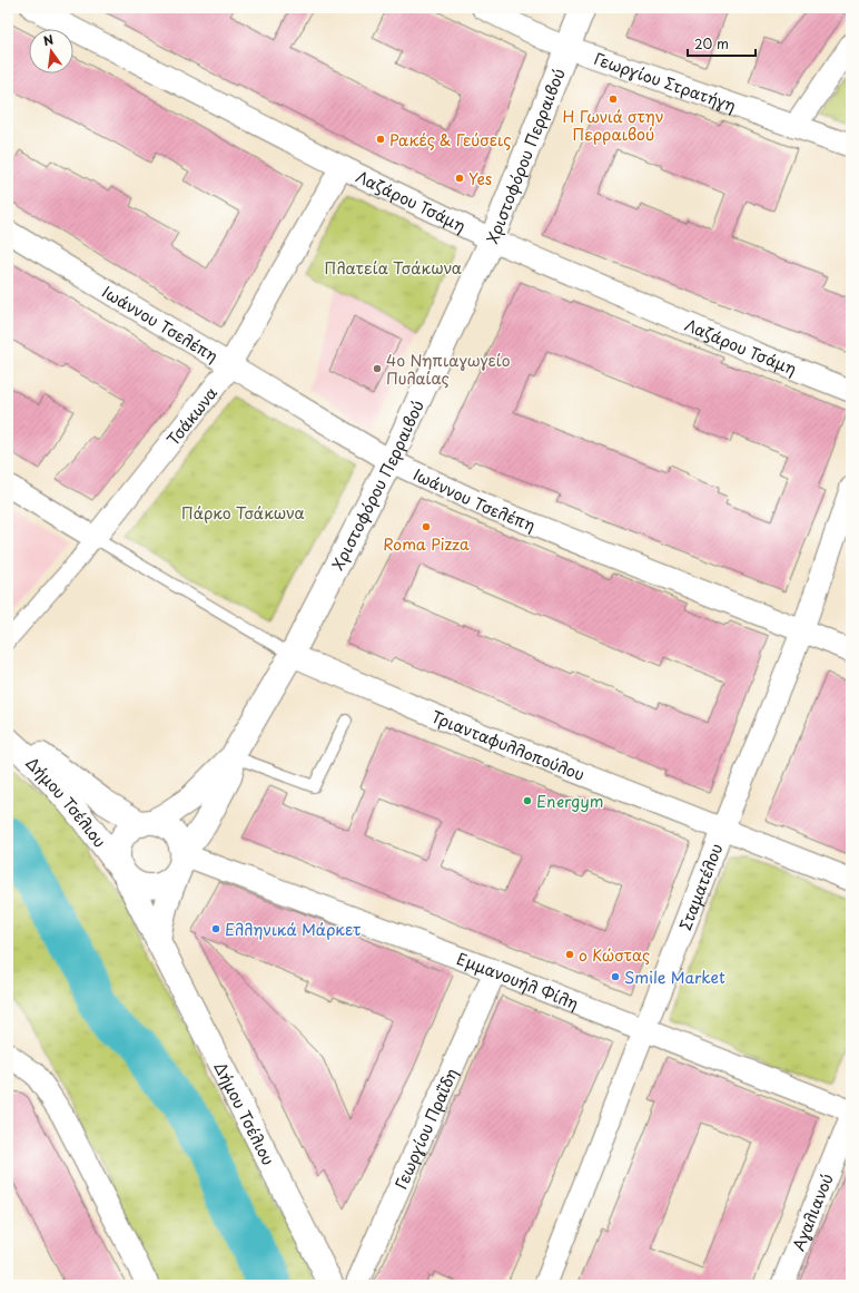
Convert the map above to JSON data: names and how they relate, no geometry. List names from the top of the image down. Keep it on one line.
{"streets":{"street":["Γεωργίου Στρατήγη","Χριστοφόρου Περραιβού","Λαζάρου Τσάμη","Ιωάννου Τσελέπη","Τσάκωνα","Τριανταφυλλοπούλου","Δήμου Τσέλιου","Σταματέλου","Εμμανουήλ Φίλη","Γεωργίου Πραΐδη","Αγαλιανού"]},"crossings":[["Γεωργίου Στρατήγη","Χριστοφόρου Περραιβού"],["Χριστοφόρου Περραιβού","Λαζάρου Τσάμη"],["Χριστοφόρου Περραιβού","Ιωάννου Τσελέπη"],["Χριστοφόρου Περραιβού","Τριανταφυλλοπούλου"],["Χριστοφόρου Περραιβού","Δήμου Τσέλιου"],["Χριστοφόρου Περραιβού","Εμμανουήλ Φίλη"],["Λαζάρου Τσάμη","Τσάκωνα"],["Ιωάννου Τσελέπη","Τσάκωνα"],["Ιωάννου Τσελέπη","Σταματέλου"],["Τριανταφυλλοπούλου","Σταματέλου"],["Δήμου Τσέλιου","Εμμανουήλ Φίλη"],["Σταματέλου","Εμμανουήλ Φίλη"],["Εμμανουήλ Φίλη","Γεωργίου Πραΐδη"],["Εμμανουήλ Φίλη","Αγαλιανού"]],"parks":["Πλατεία Τσάκωνα","Πάρκο Τσάκωνα"],"places":["Η Γωνιά στην Περραιβού","Ρακές & Γεύσεις","Yes","4ο Νηπιαγωγείο Πυλαίας","Roma Pizza","Energym","Ελληνικά Μάρκετ","ο Κώστας","Smile Market"],"scale_bar":"20 m","north":"top"}
